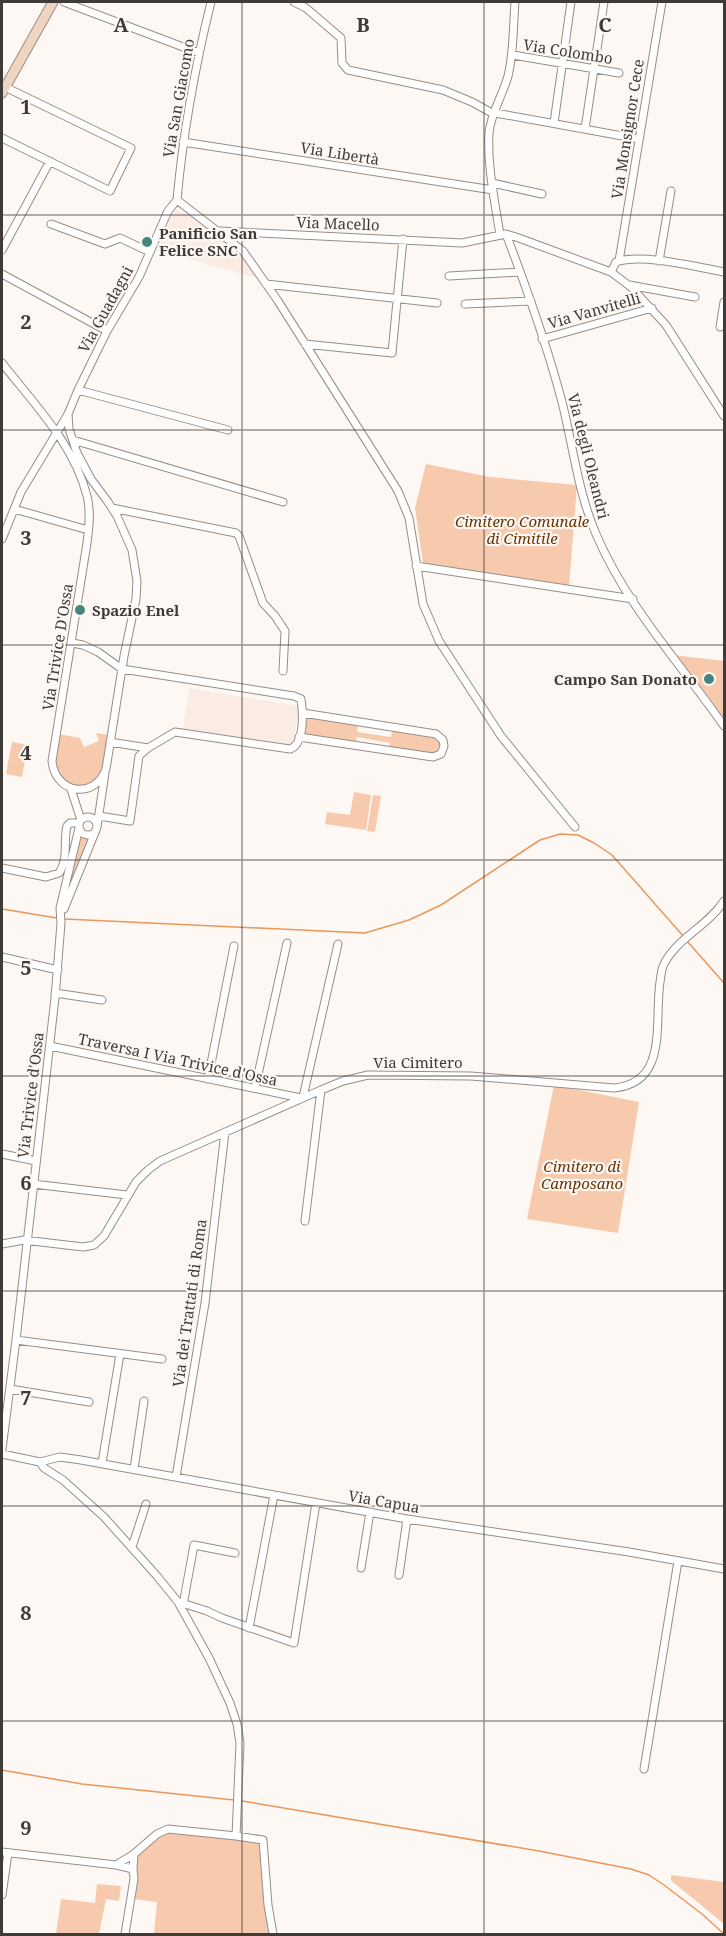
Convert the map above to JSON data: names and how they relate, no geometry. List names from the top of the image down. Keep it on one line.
{"streets":{"street":["Via Colombo","Via San Giacomo","Via Monsignor Cece","Via Libertà","Via Macello","Via Guadagni","Via Vanvitelli","Via degli Oleandri","Via Trivice D'Ossa","Traversa I Via Trivice d'Ossa","Via Cimitero","Via Trivice d'Ossa","Via dei Trattati di Roma","Via Capua"]},"crossings":[["Via Colombo","Via degli Oleandri"],["Via San Giacomo","Via Libertà"],["Via San Giacomo","Via Guadagni"],["Via Libertà","Via degli Oleandri"],["Via Macello","Via degli Oleandri"],["Via Guadagni","Via Trivice D'Ossa"],["Via Vanvitelli","Via degli Oleandri"],["Traversa I Via Trivice d'Ossa","Via Cimitero"],["Traversa I Via Trivice d'Ossa","Via Trivice d'Ossa"],["Via Cimitero","Via Trivice d'Ossa"],["Via Cimitero","Via dei Trattati di Roma"],["Via dei Trattati di Roma","Via Capua"]],"parks":["Cimitero Comunale di Cimitile","Cimitero di Camposano"],"places":["Panificio San Felice SNC","Spazio Enel","Campo San Donato"],"grid":{"columns":["A","B","C"],"rows":["1","2","3","4","5","6","7","8","9"]}}
